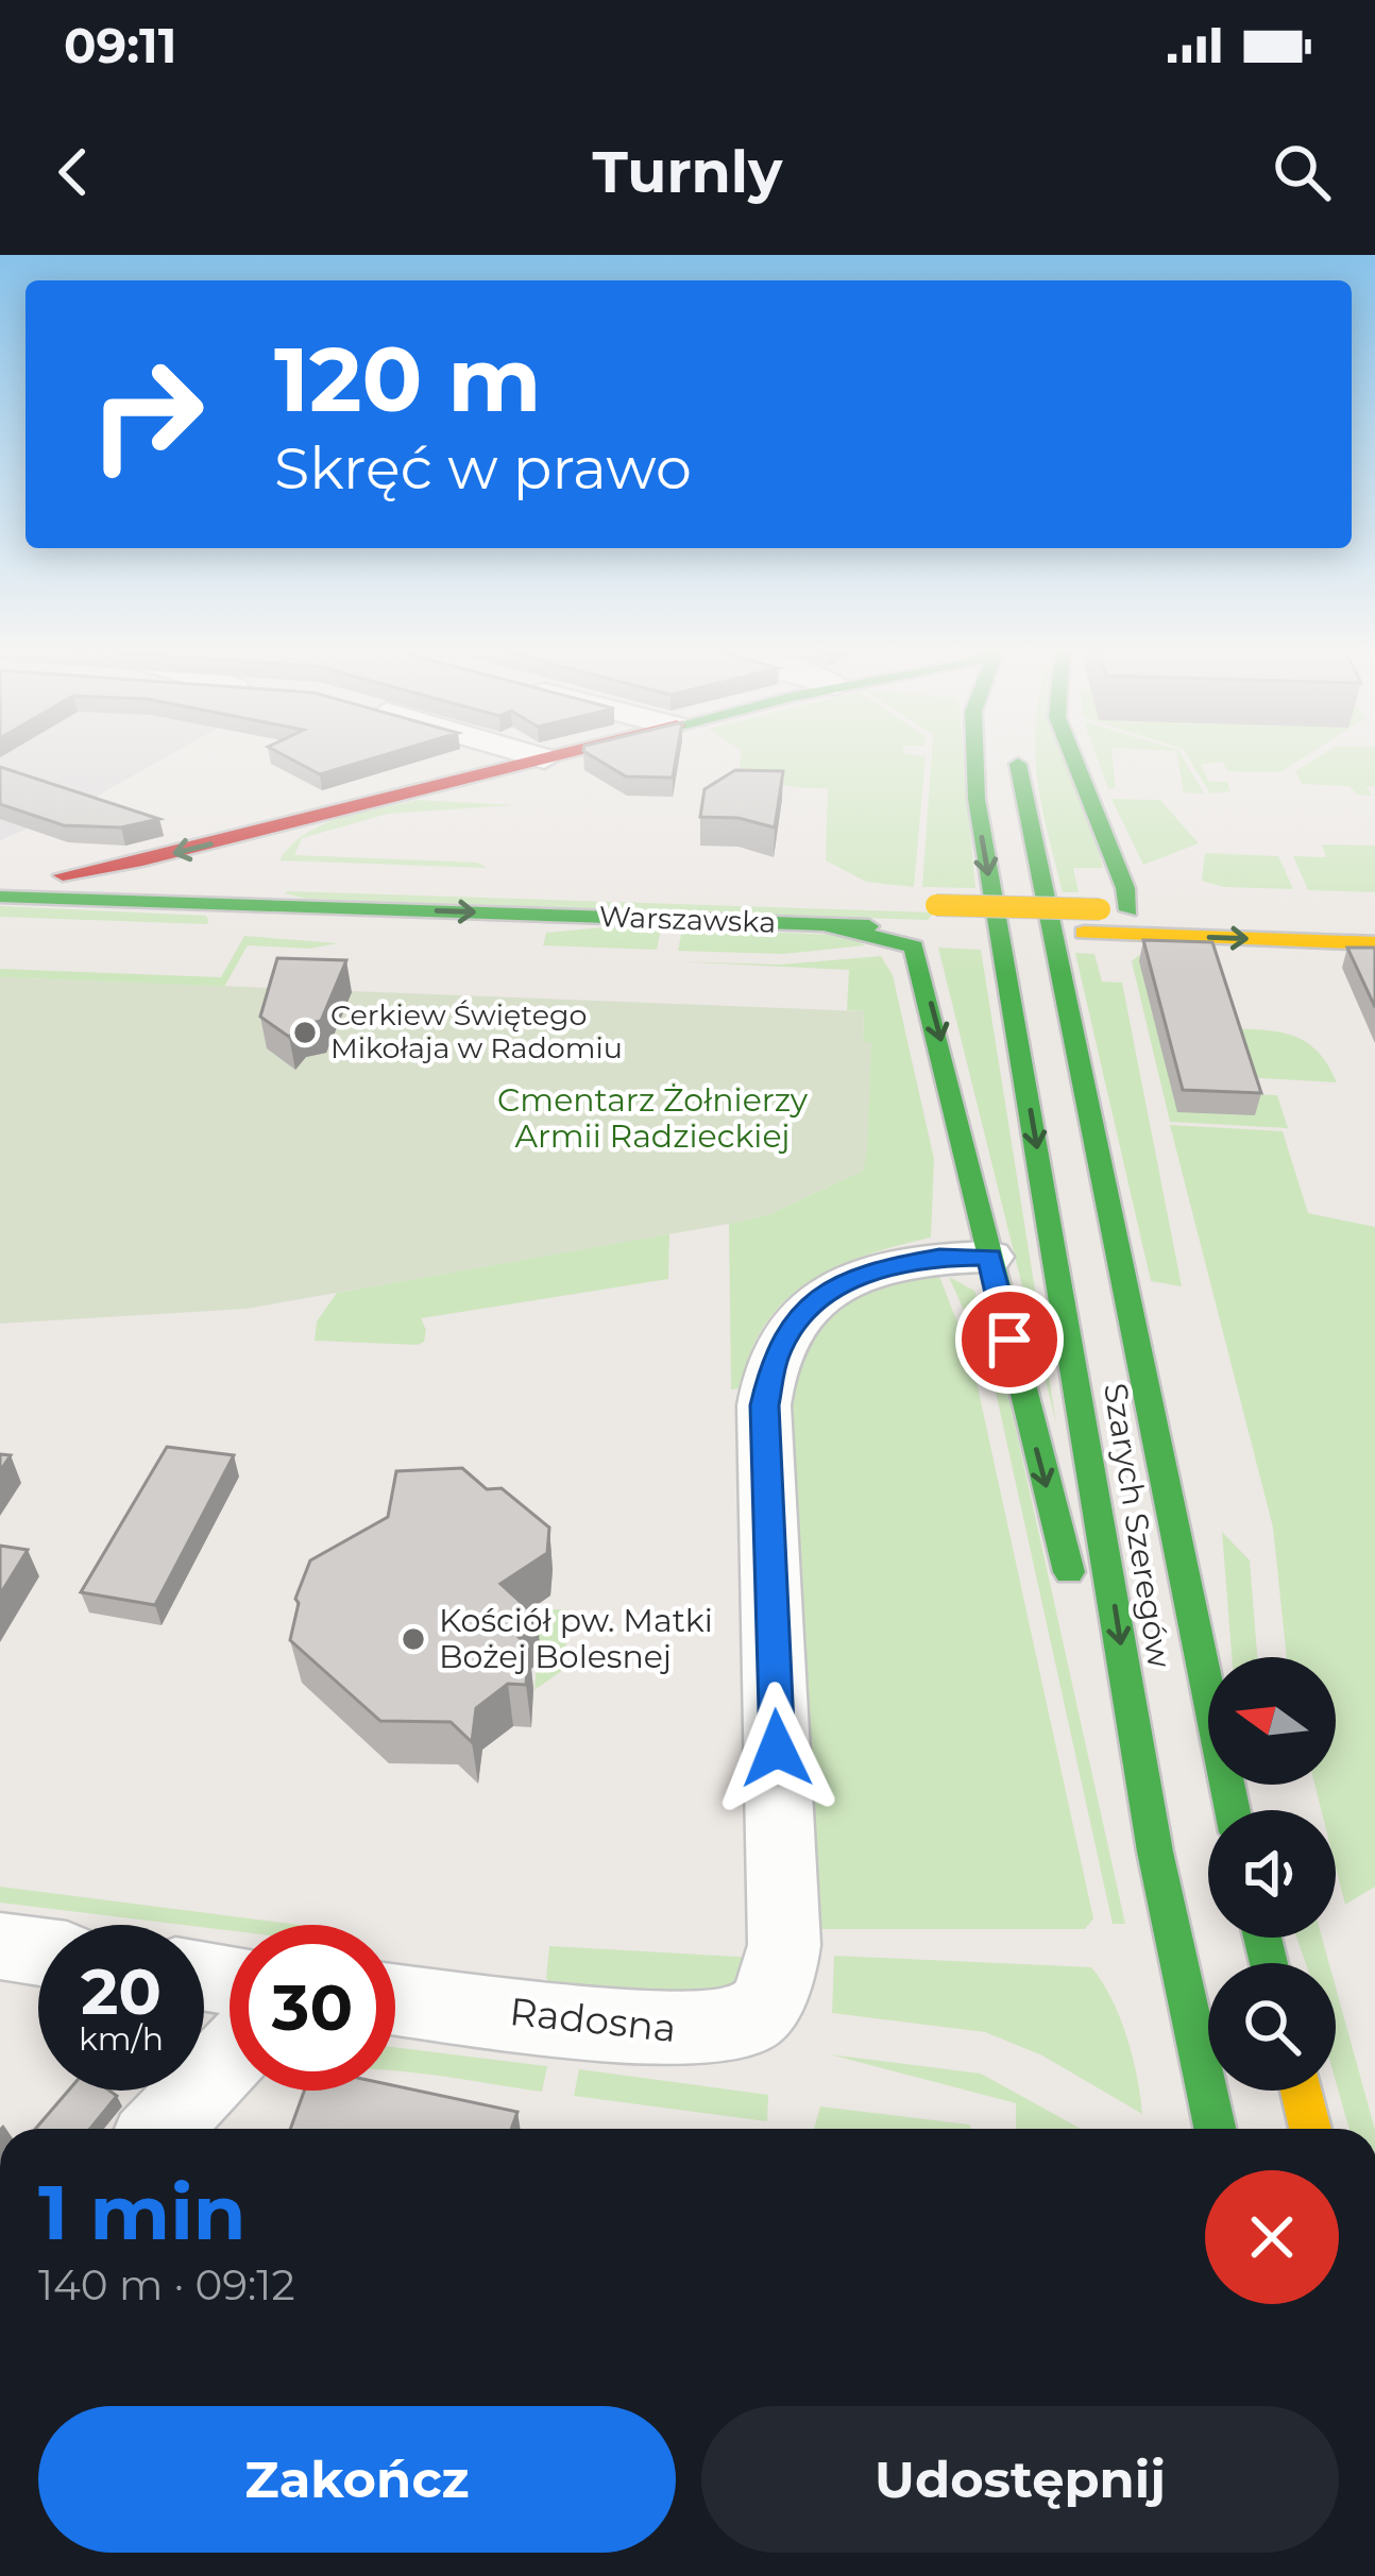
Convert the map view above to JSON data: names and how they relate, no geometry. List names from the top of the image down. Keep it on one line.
{"streets":{"main road":["Warszawska","Szarych Szeregów"],"street":["Radosna"]},"crossings":[["Warszawska","Szarych Szeregów"]],"parks":["Cmentarz Żołnierzy Armii Radzieckiej"],"places":["Cerkiew Świętego Mikołaja w Radomiu","Kościół pw. Matki Bożej Bolesnej"],"north":"left","page":{"status":"09:11","header":"Turnly","turn":["120 m","Skręć w prawo"],"speed":"20 km/h","limit":"30","heading":["1 min","140 m · 09:12"],"buttons":["Zakończ","Udostępnij"]}}
